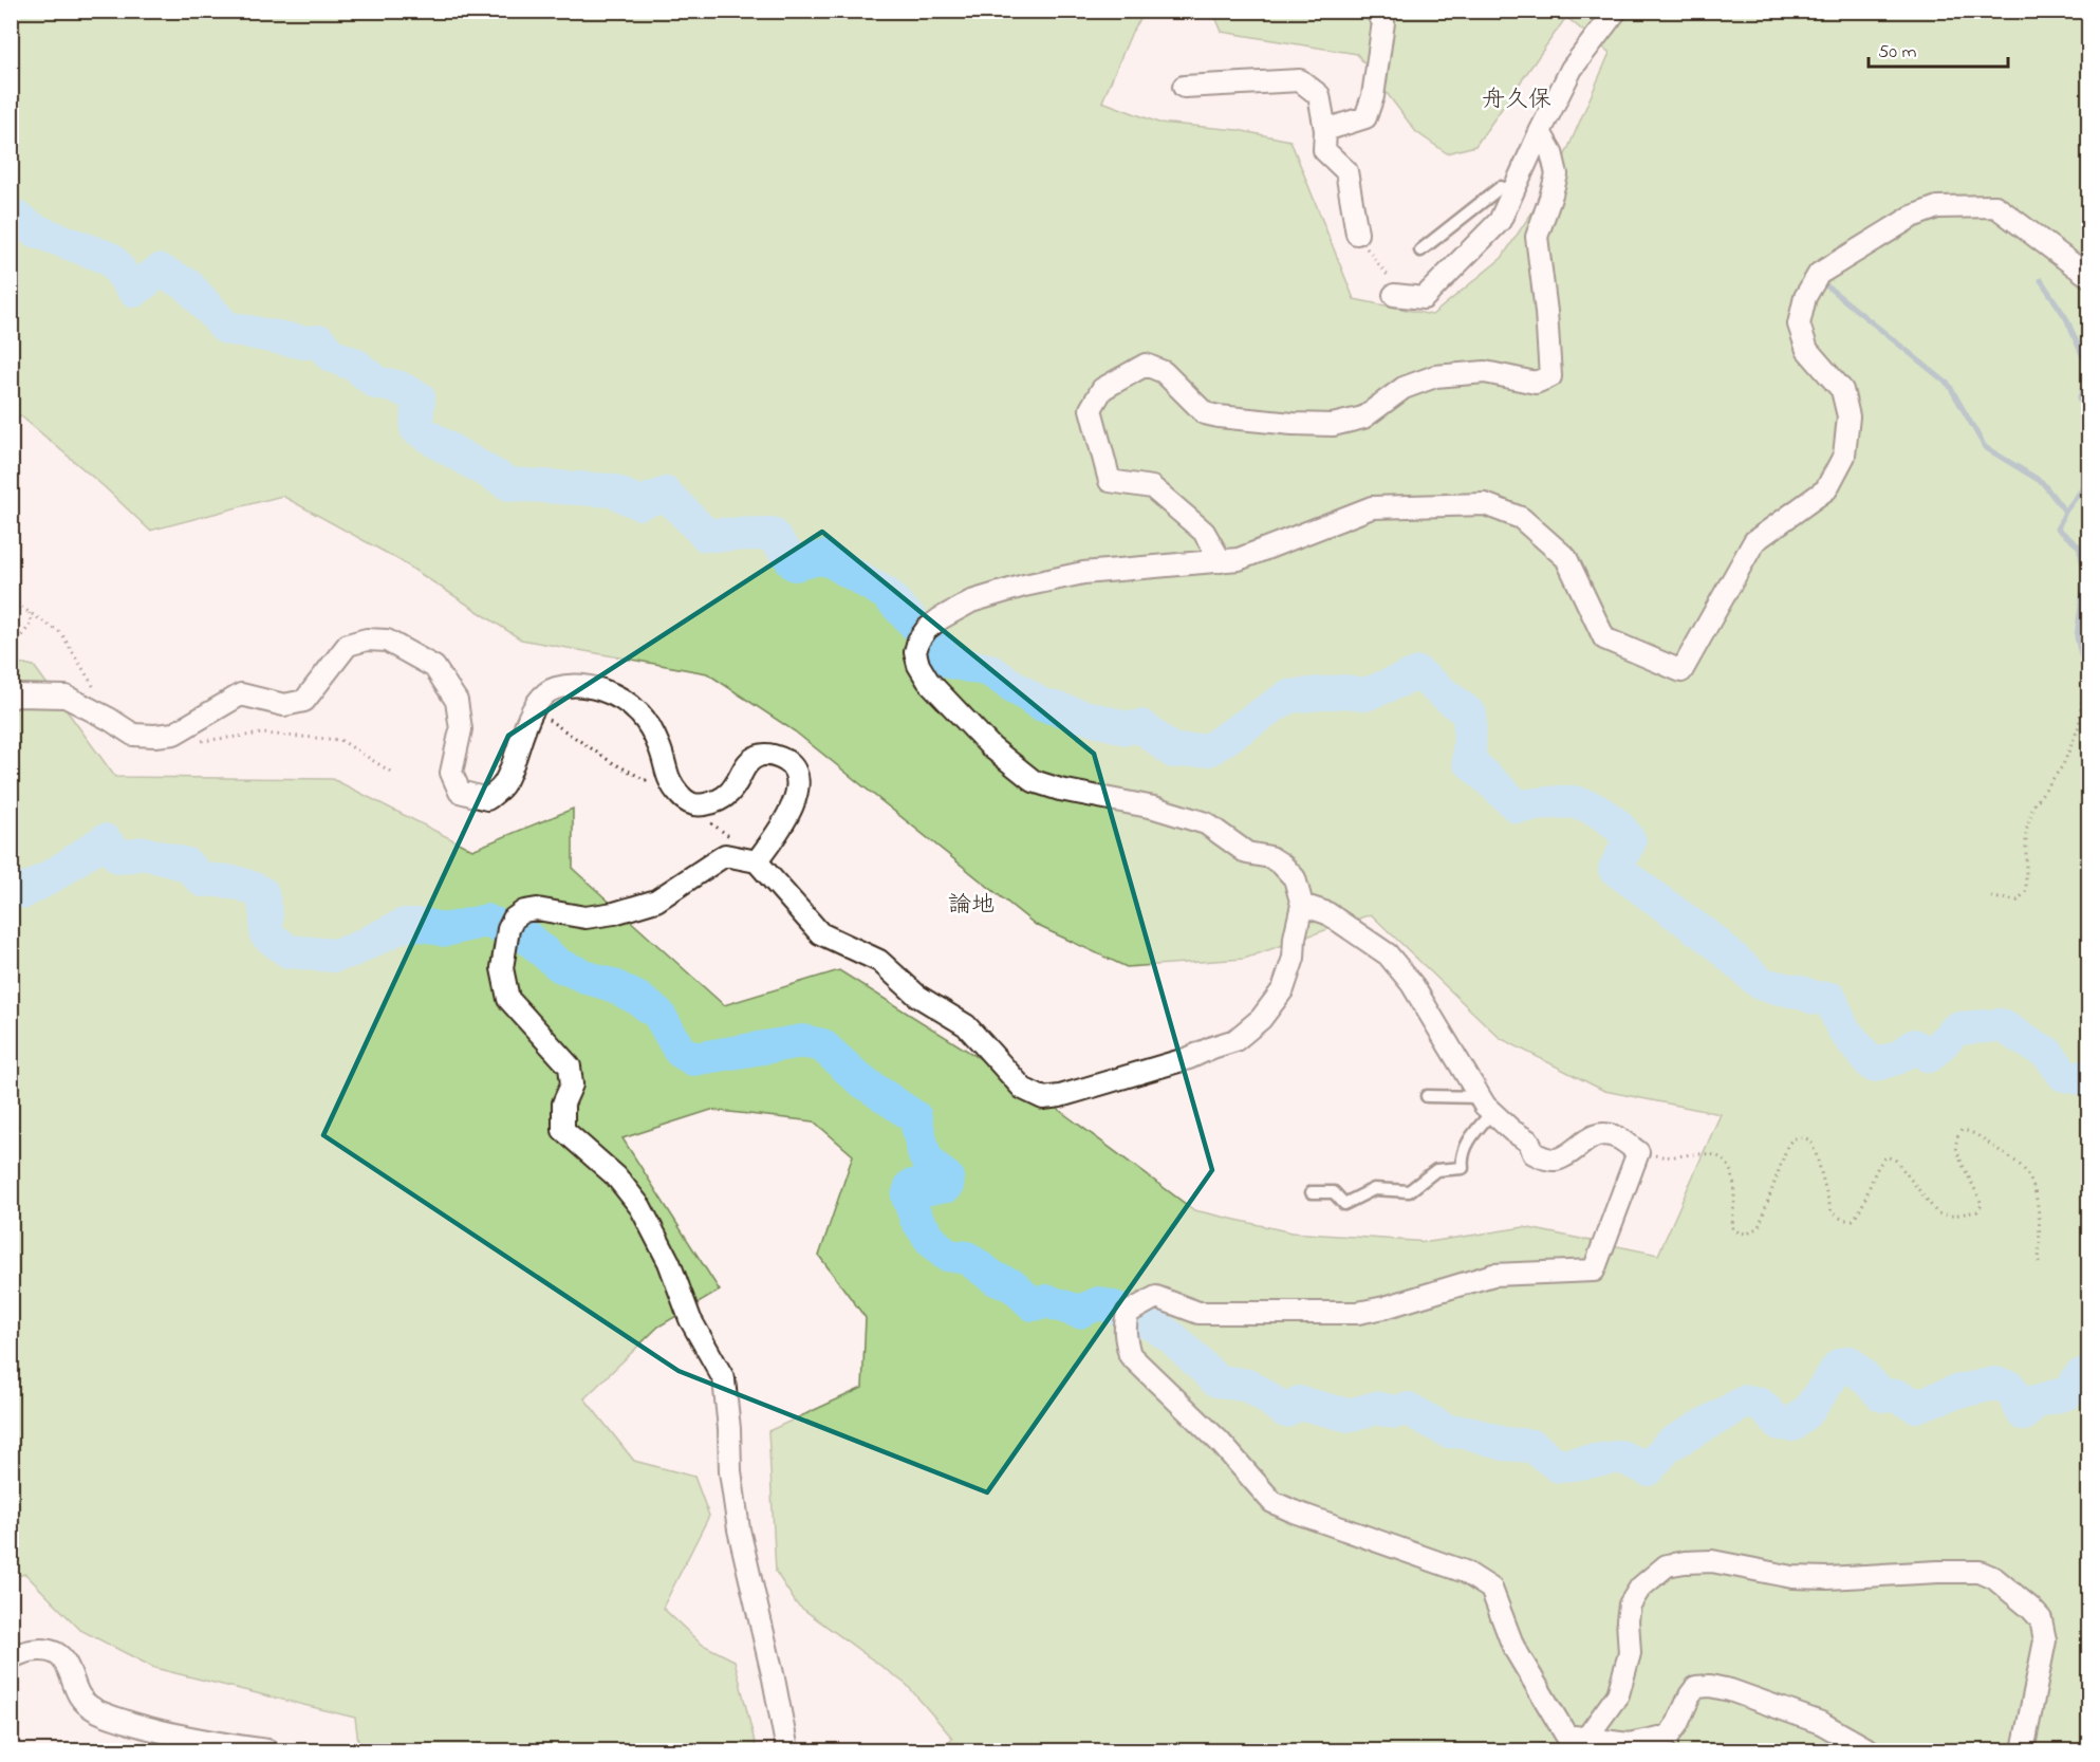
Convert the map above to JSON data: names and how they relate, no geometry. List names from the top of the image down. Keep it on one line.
{"districts":["舟久保","論地"],"scale_bar":"50 m"}
